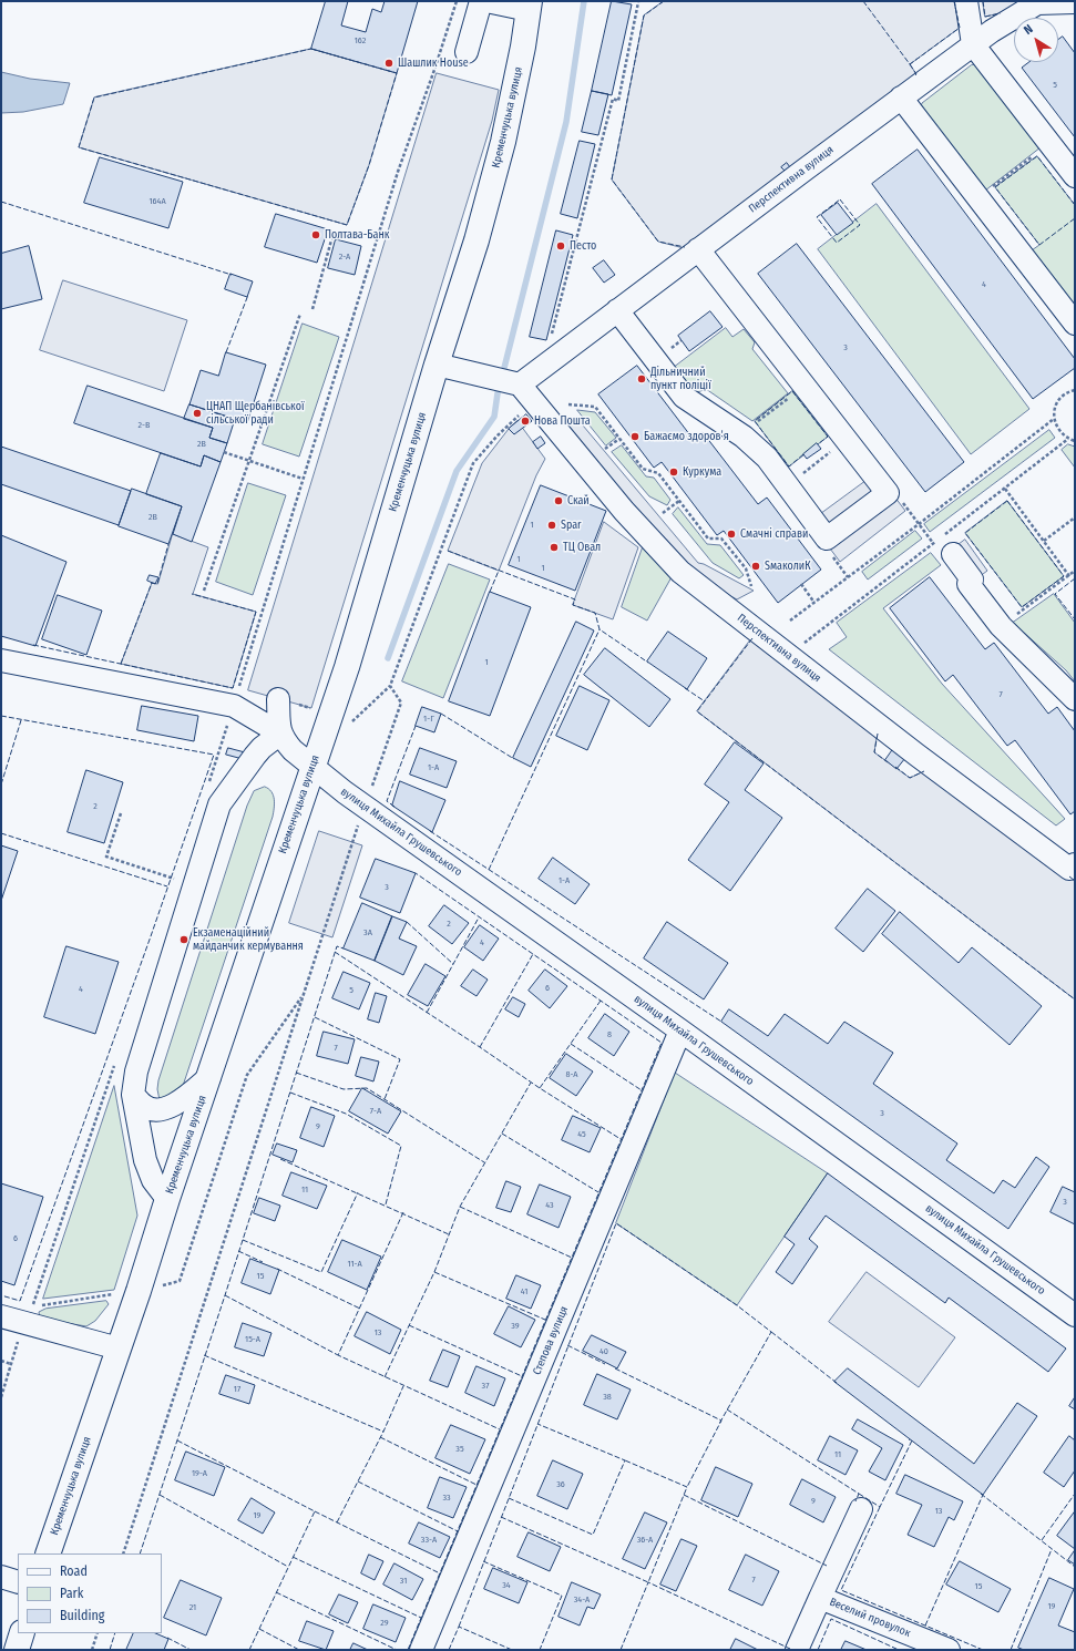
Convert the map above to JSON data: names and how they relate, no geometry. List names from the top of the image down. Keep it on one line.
{"streets":{"highway":["Кременчуцька вулиця"],"street":["Перспективна вулиця","вулиця Михайла Грушевського","Степова вулиця","Веселий провулок"]},"crossings":[["Кременчуцька вулиця","вулиця Михайла Грушевського"],["вулиця Михайла Грушевського","Степова вулиця"]],"places":["Шашлик House","Полтава-Банк","Песто","Дільничний пункт поліції","ЦНАП Щербанівської сільської ради","Нова Пошта","Бажаємо здоровʼя","Куркума","Скай","Spar","Смачні справи","ТЦ Овал","SмаколиК","Екзаменаційний майданчик кермування"],"house_numbers":["162","5","164А","2-А","4","3","2-В","2В","2В","1","1","1","1","7","1-Г","1-А","2","1-А","3","2","3А","4","6","4","5","8","7","8-А","7-А","3","9","45","11","3","43","6","11-А","15","41","39","13","15-А","40","37","17","38","35","11","19-А","36","33","9","13","19","33-А","36-А","7","31","34","15","34-А","19","21","29"],"legend":["Road","Park","Building"],"north":"top left"}
